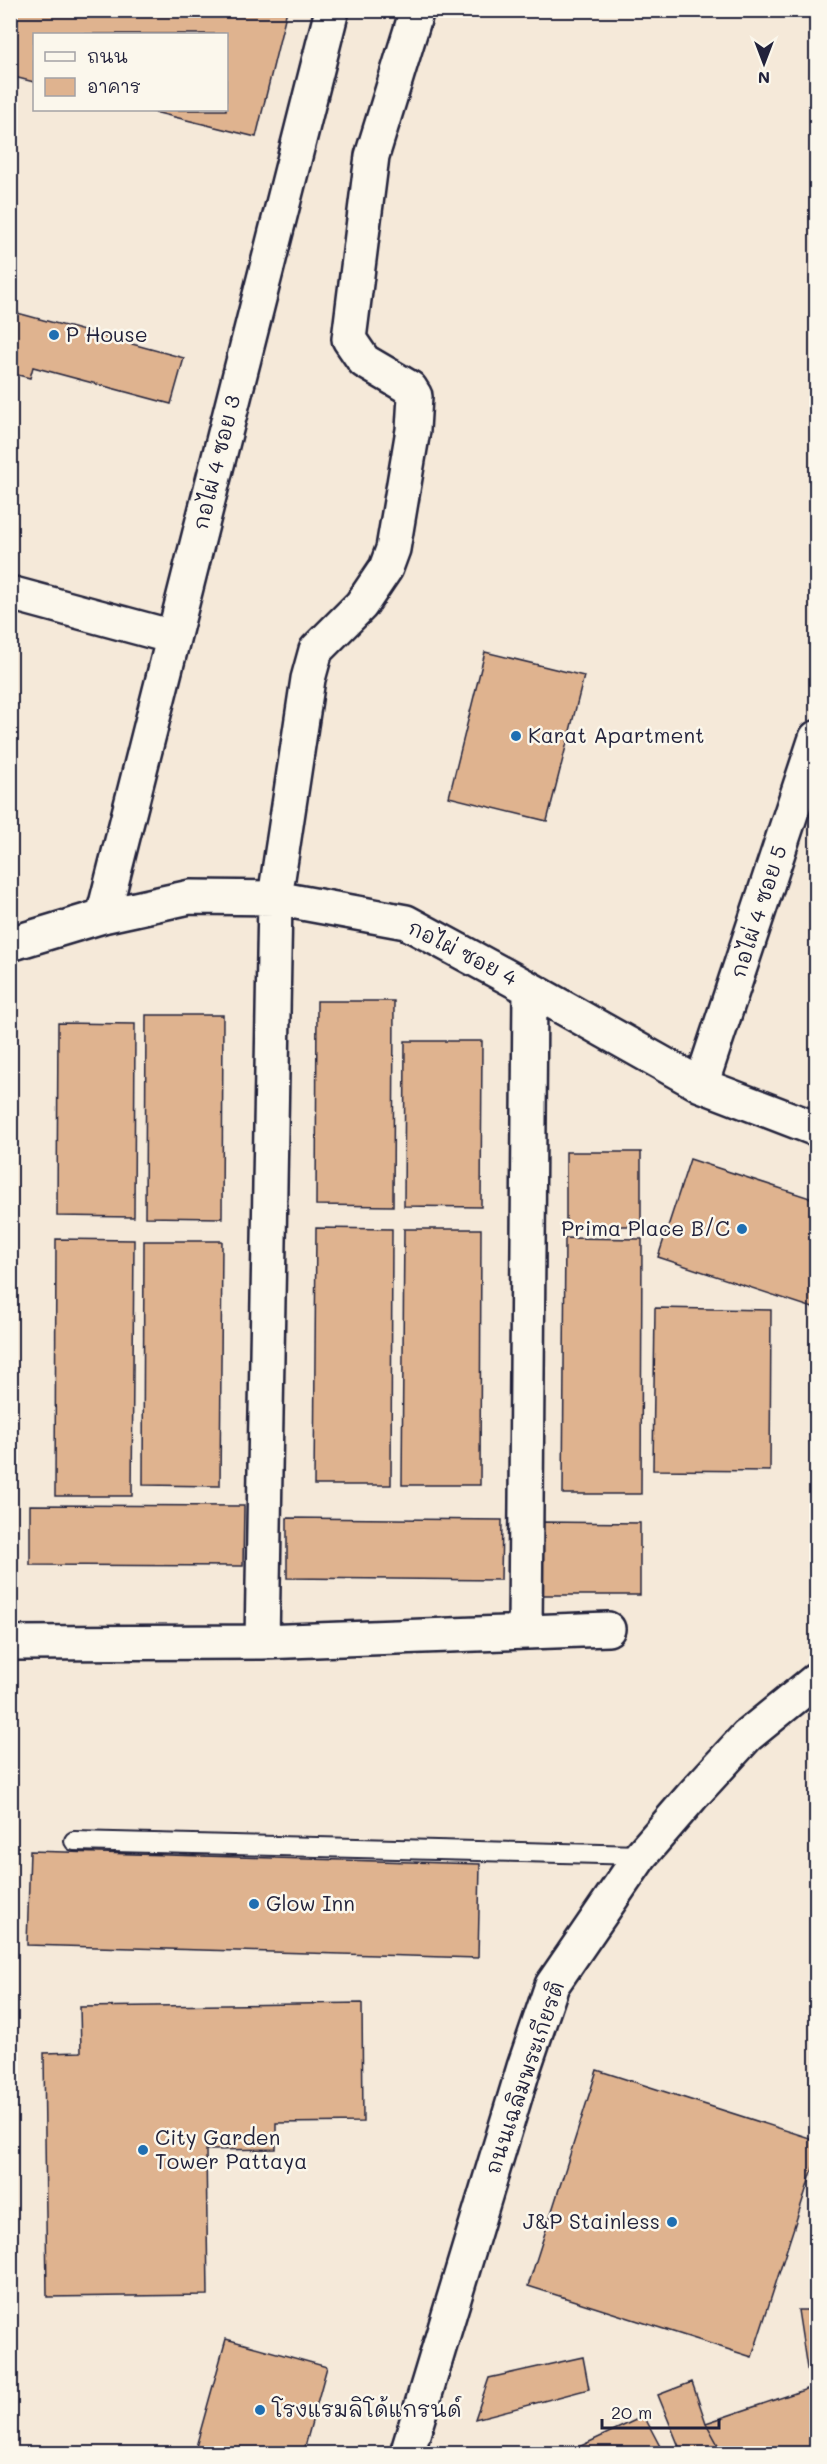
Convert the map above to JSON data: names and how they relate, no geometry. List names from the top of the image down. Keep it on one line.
{"streets":{"street":["กอไผ่ 4 ซอย 3","กอไผ่ 4 ซอย 5","กอไผ่ ซอย 4","ถนนเฉลิมพระเกียรติ"]},"crossings":[["กอไผ่ 4 ซอย 3","กอไผ่ ซอย 4"],["กอไผ่ 4 ซอย 5","กอไผ่ ซอย 4"]],"places":["P House","Karat Apartment","Prima Place B/C","Glow Inn","City Garden Tower Pattaya","J&P Stainless","โรงแรมลิโด้แกรนด์"],"legend":["ถนน","อาคาร"],"scale_bar":"20 m","north":"bottom"}
